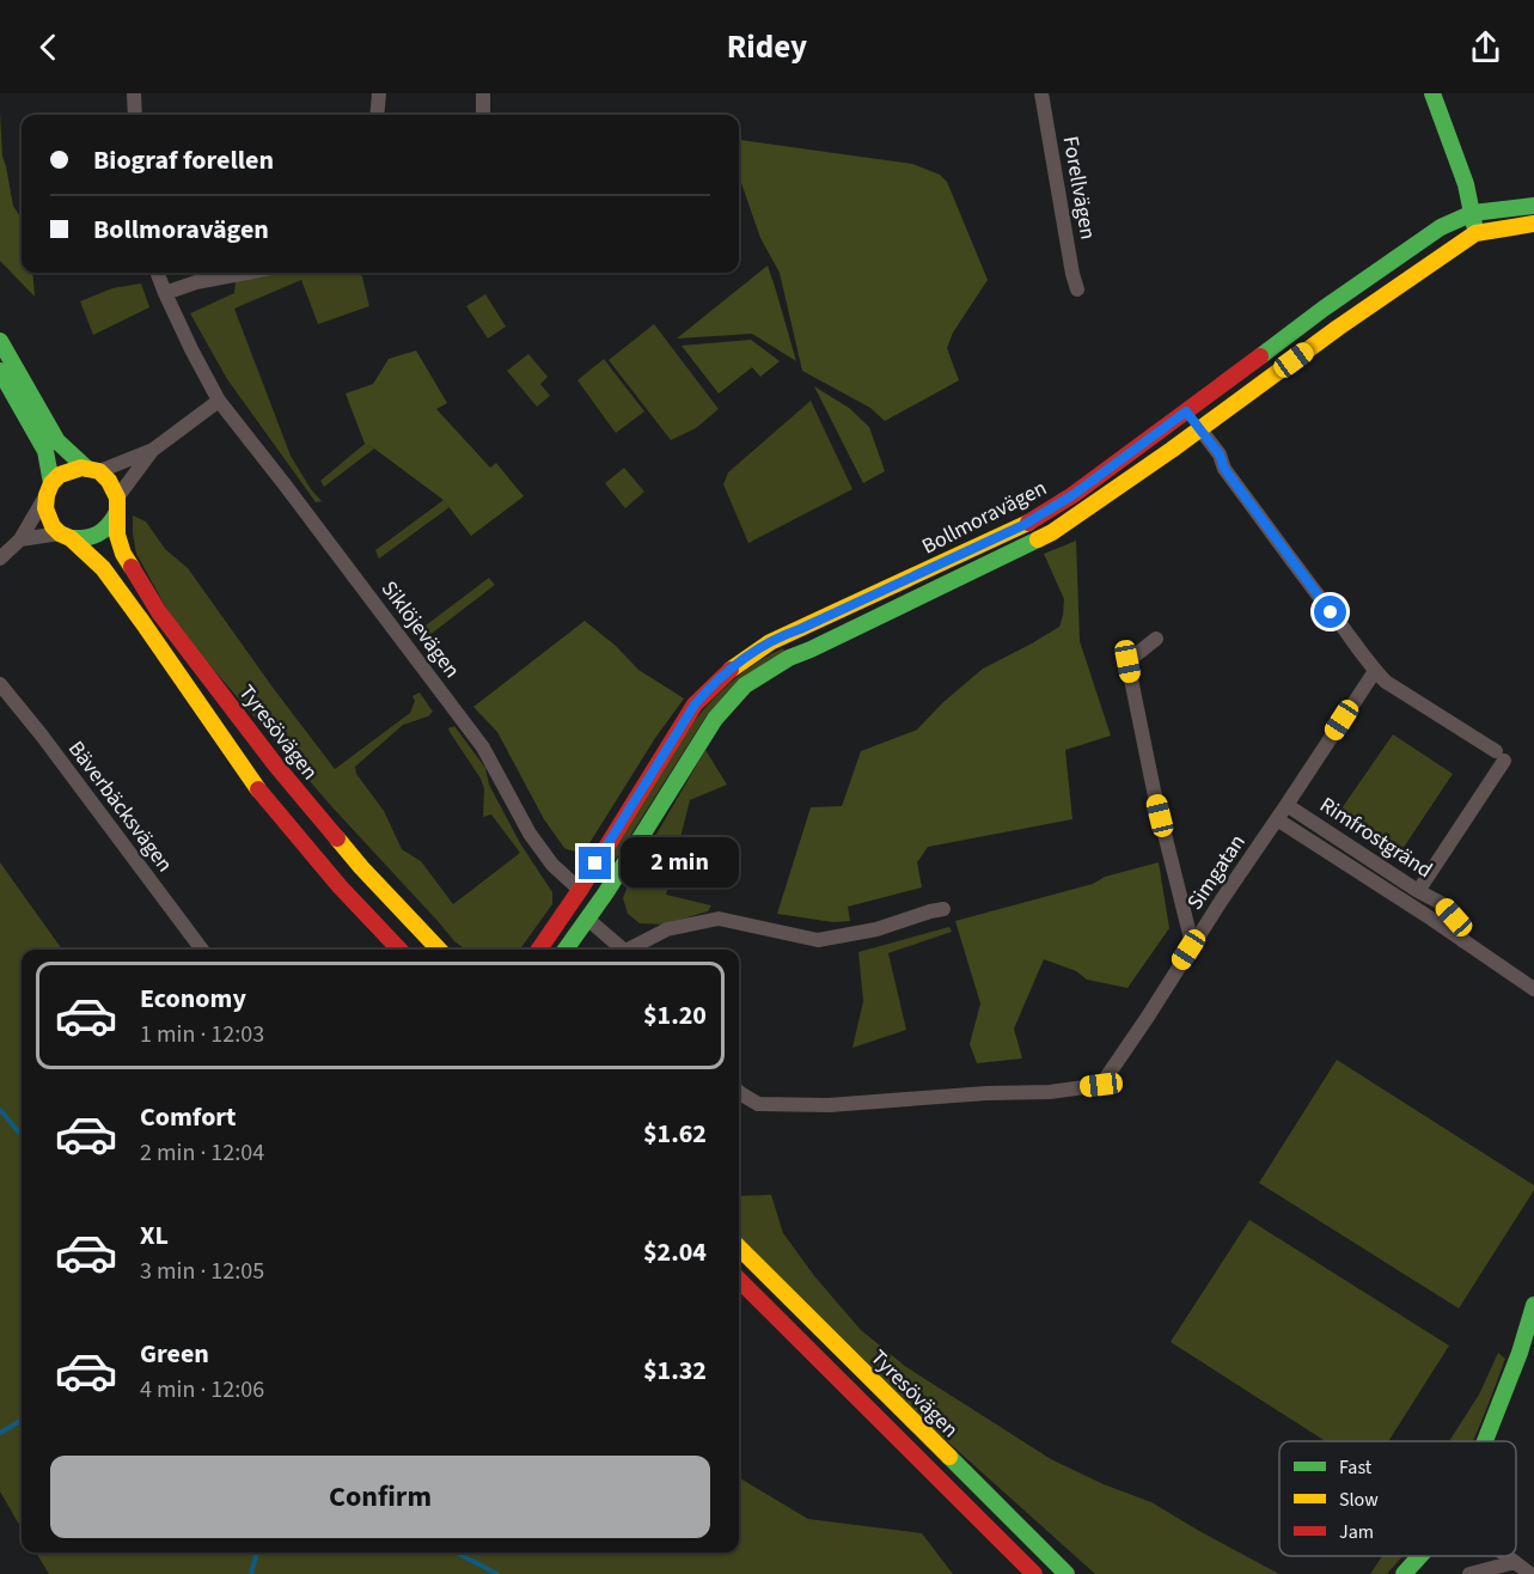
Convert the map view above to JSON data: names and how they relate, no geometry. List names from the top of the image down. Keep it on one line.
{"streets":{"street":["Forellvägen","Bollmoravägen","Siklöjevägen","Tyresövägen","Bäverbäcksvägen","Rimfrostgränd","Simgatan"]},"crossings":[["Bollmoravägen","Siklöjevägen"],["Rimfrostgränd","Simgatan"]],"legend":["Fast","Slow","Jam"],"page":{"header":"Ridey","banner":["Biograf forellen","Bollmoravägen"],"bubble":"2 min","list":[{"name":"Economy","note":"1 min · 12:03","value":"$1.20"},{"name":"Comfort","note":"2 min · 12:04","value":"$1.62"},{"name":"XL","note":"3 min · 12:05","value":"$2.04"},{"name":"Green","note":"4 min · 12:06","value":"$1.32"}],"buttons":"Confirm"}}
